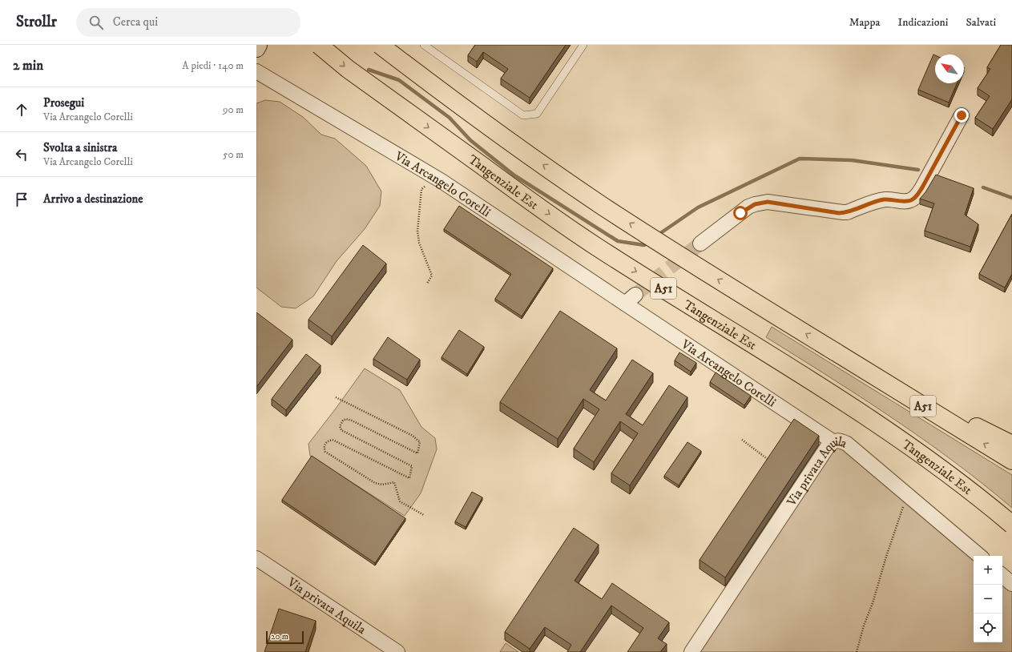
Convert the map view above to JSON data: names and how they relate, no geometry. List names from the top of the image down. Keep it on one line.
{"streets":{"highway":["Tangenziale Est","A51"],"street":["Via Arcangelo Corelli","Via privata Aquila"]},"crossings":[["Via Arcangelo Corelli","Via privata Aquila"]],"scale_bar":"20 m","north":"top left","page":{"header":"Strollr","search":"Cerca qui","nav":["Mappa","Indicazioni","Salvati"],"heading":["2 min","A piedi · 140 m"],"list":[["Prosegui","Via Arcangelo Corelli","90 m"],["Svolta a sinistra","Via Arcangelo Corelli","50 m"],"Arrivo a destinazione"],"map_buttons":["+","−"],"scale":"20 m"}}
